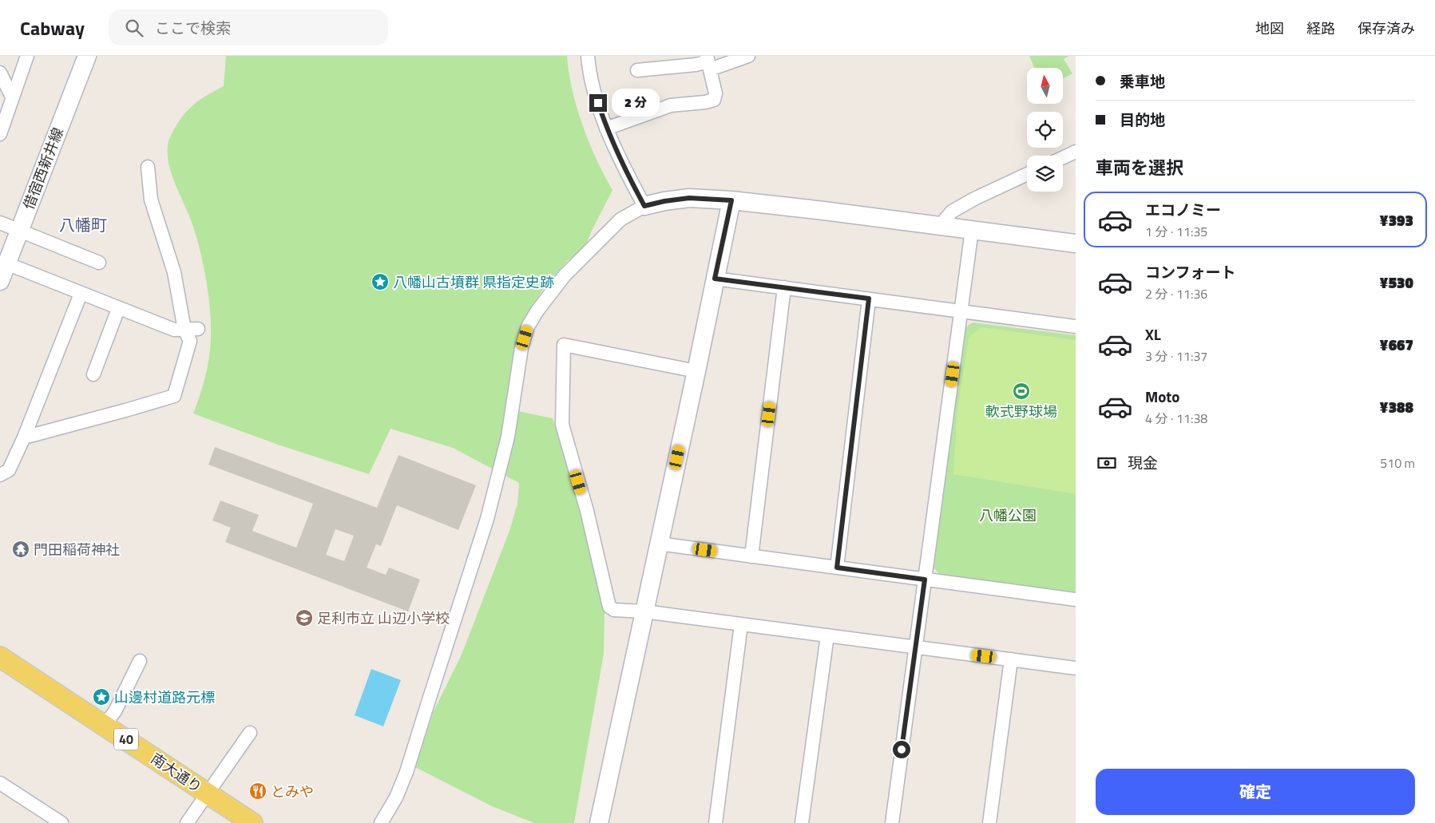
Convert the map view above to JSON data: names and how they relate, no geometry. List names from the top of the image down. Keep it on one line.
{"streets":{"main road":["40","南大通り"],"street":["借宿西新井線"]},"districts":["八幡町"],"parks":["八幡公園"],"places":{"place":["八幡山古墳群 県指定史跡","山邊村道路元標"],"sports":["軟式野球場"],"temple":["門田稲荷神社"],"school or university":["足利市立 山辺小学校"],"restaurant":["とみや"]},"north":"top","page":{"header":"Cabway","search":"ここで検索","nav":["地図","経路","保存済み"],"banner":["乗車地","目的地"],"bubble":"2 分","heading":"車両を選択","list":[{"name":"エコノミー","note":"1 分 · 11:35","value":"¥393"},{"name":"コンフォート","note":"2 分 · 11:36","value":"¥530"},{"name":"XL","note":"3 分 · 11:37","value":"¥667"},{"name":"Moto","note":"4 分 · 11:38","value":"¥388"}],"pay":["現金","510 m"],"buttons":"確定"}}
